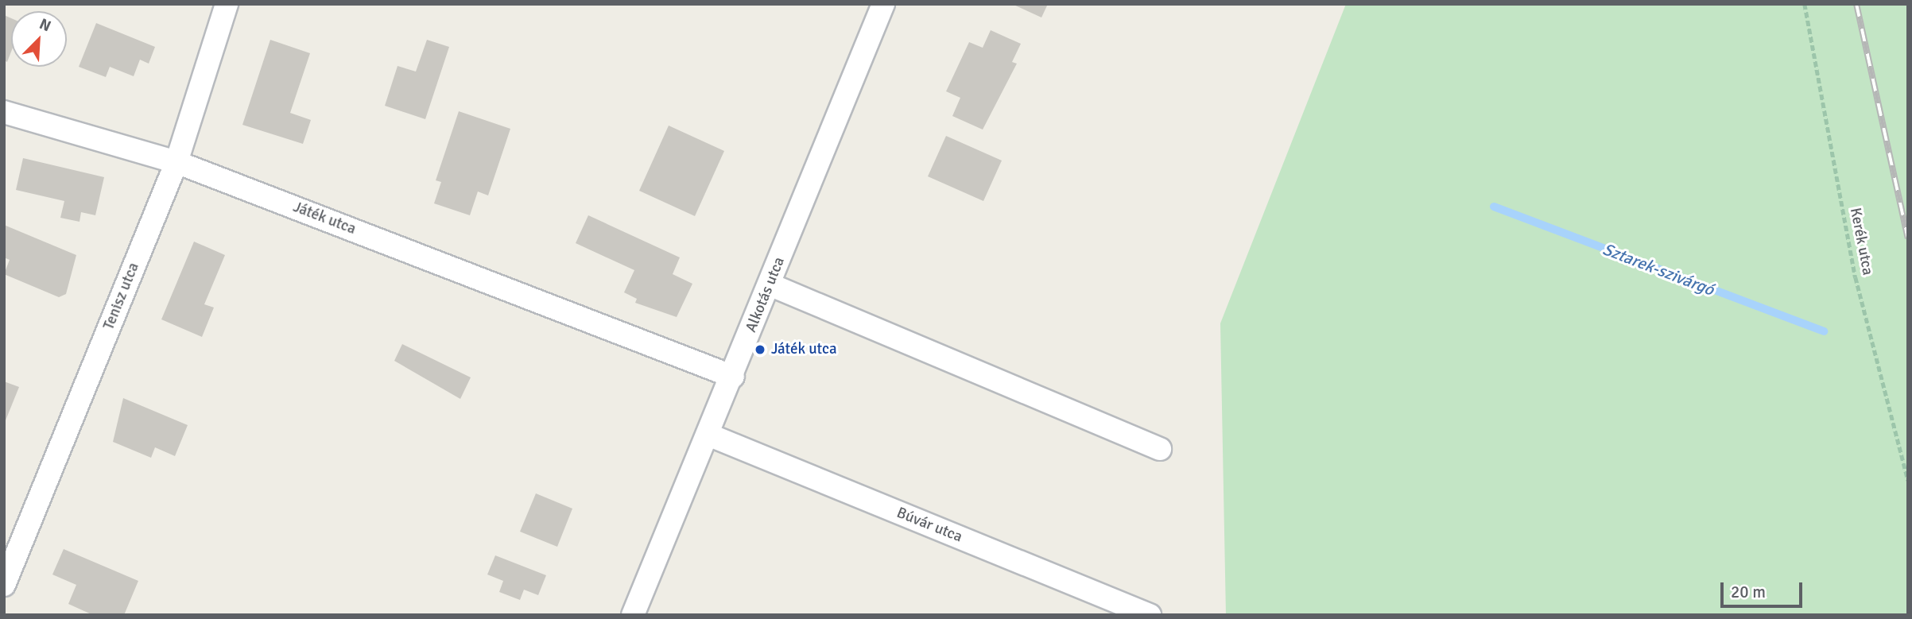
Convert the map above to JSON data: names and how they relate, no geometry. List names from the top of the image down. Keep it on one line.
{"streets":{"street":["Játék utca","Alkotás utca","Tenisz utca","Búvár utca"],"path":["Kerék utca"]},"crossings":[["Játék utca","Alkotás utca"],["Játék utca","Tenisz utca"],["Alkotás utca","Búvár utca"]],"water":["Sztarek-szivárgó"],"places":["Játék utca"],"scale_bar":"20 m","north":"top right"}
